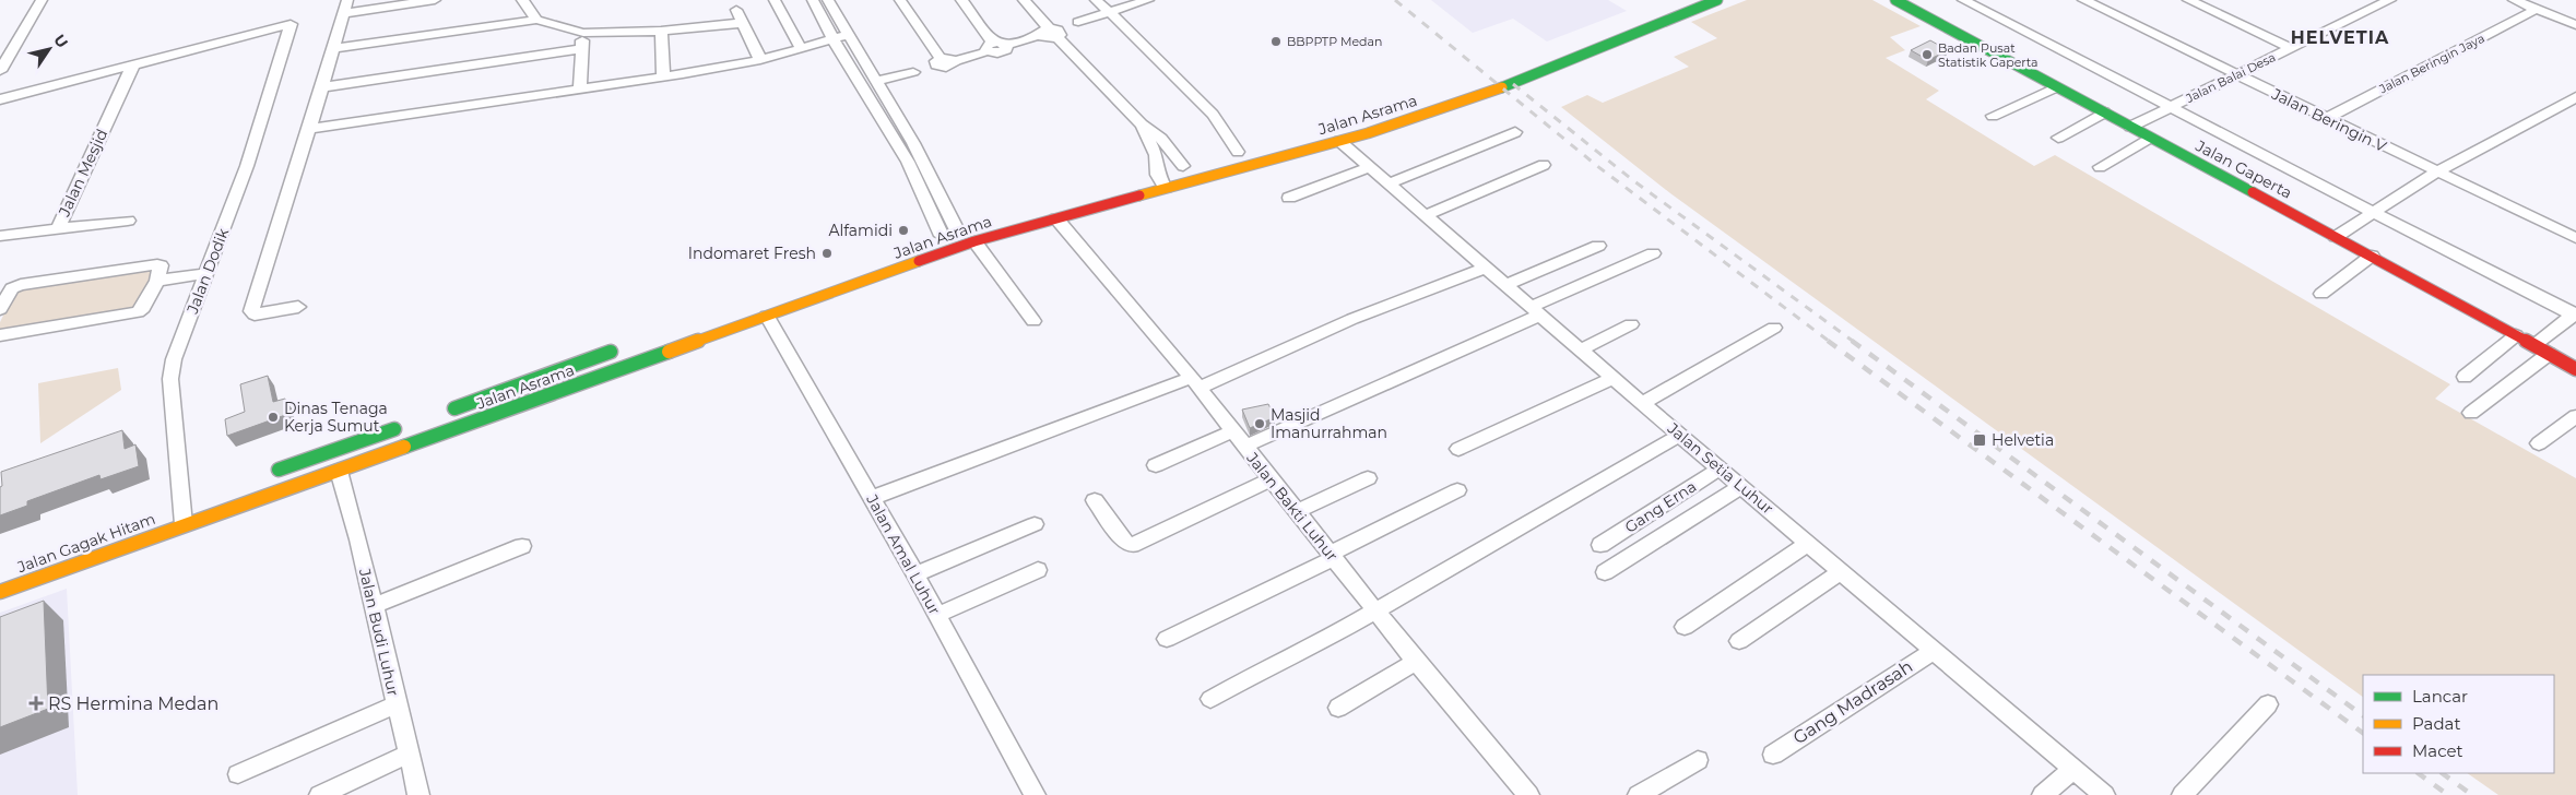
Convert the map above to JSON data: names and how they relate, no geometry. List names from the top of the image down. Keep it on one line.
{"streets":{"main road":["Jalan Asrama","Jalan Gaperta","Jalan Gagak Hitam"],"street":["Jalan Beringin Jaya","Jalan Balai Desa","Jalan Beringin V","Jalan Mesjid","Jalan Dodik","Jalan Setia Luhur","Jalan Bakti Luhur","Gang Erna","Jalan Amal Luhur","Jalan Budi Luhur","Gang Madrasah"]},"crossings":[["Jalan Beringin Jaya","Jalan Beringin V"],["Jalan Balai Desa","Jalan Beringin V"],["Jalan Balai Desa","Jalan Gaperta"],["Jalan Asrama","Jalan Dodik"],["Jalan Asrama","Jalan Setia Luhur"],["Jalan Asrama","Jalan Bakti Luhur"],["Jalan Asrama","Jalan Gagak Hitam"],["Jalan Asrama","Jalan Amal Luhur"],["Jalan Asrama","Jalan Budi Luhur"],["Jalan Mesjid","Jalan Dodik"],["Jalan Dodik","Jalan Gagak Hitam"],["Jalan Setia Luhur","Gang Erna"],["Jalan Setia Luhur","Gang Madrasah"]],"districts":["HELVETIA"],"places":{"other":["BBPPTP Medan","Badan Pusat Statistik Gaperta","Alfamidi","Indomaret Fresh","Dinas Tenaga Kerja Sumut","Masjid Imanurrahman"],"transit":["Helvetia"],"health":["RS Hermina Medan"]},"legend":["Lancar","Padat","Macet"],"north":"top right"}
